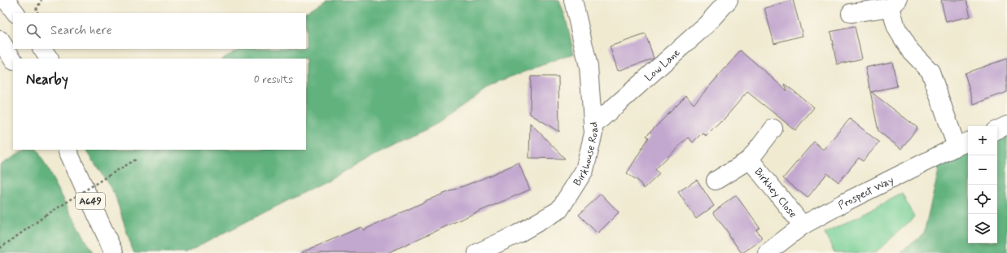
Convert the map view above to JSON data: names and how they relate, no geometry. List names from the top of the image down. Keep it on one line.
{"streets":{"street":["Low Lane","Birkhouse Road","Birkhey Close","Prospect Way","A649"]},"crossings":[["Low Lane","Birkhouse Road"],["Birkhey Close","Prospect Way"]],"page":{"search":"Search here","heading":["Nearby","0 results"],"map_buttons":["+","−"]}}
